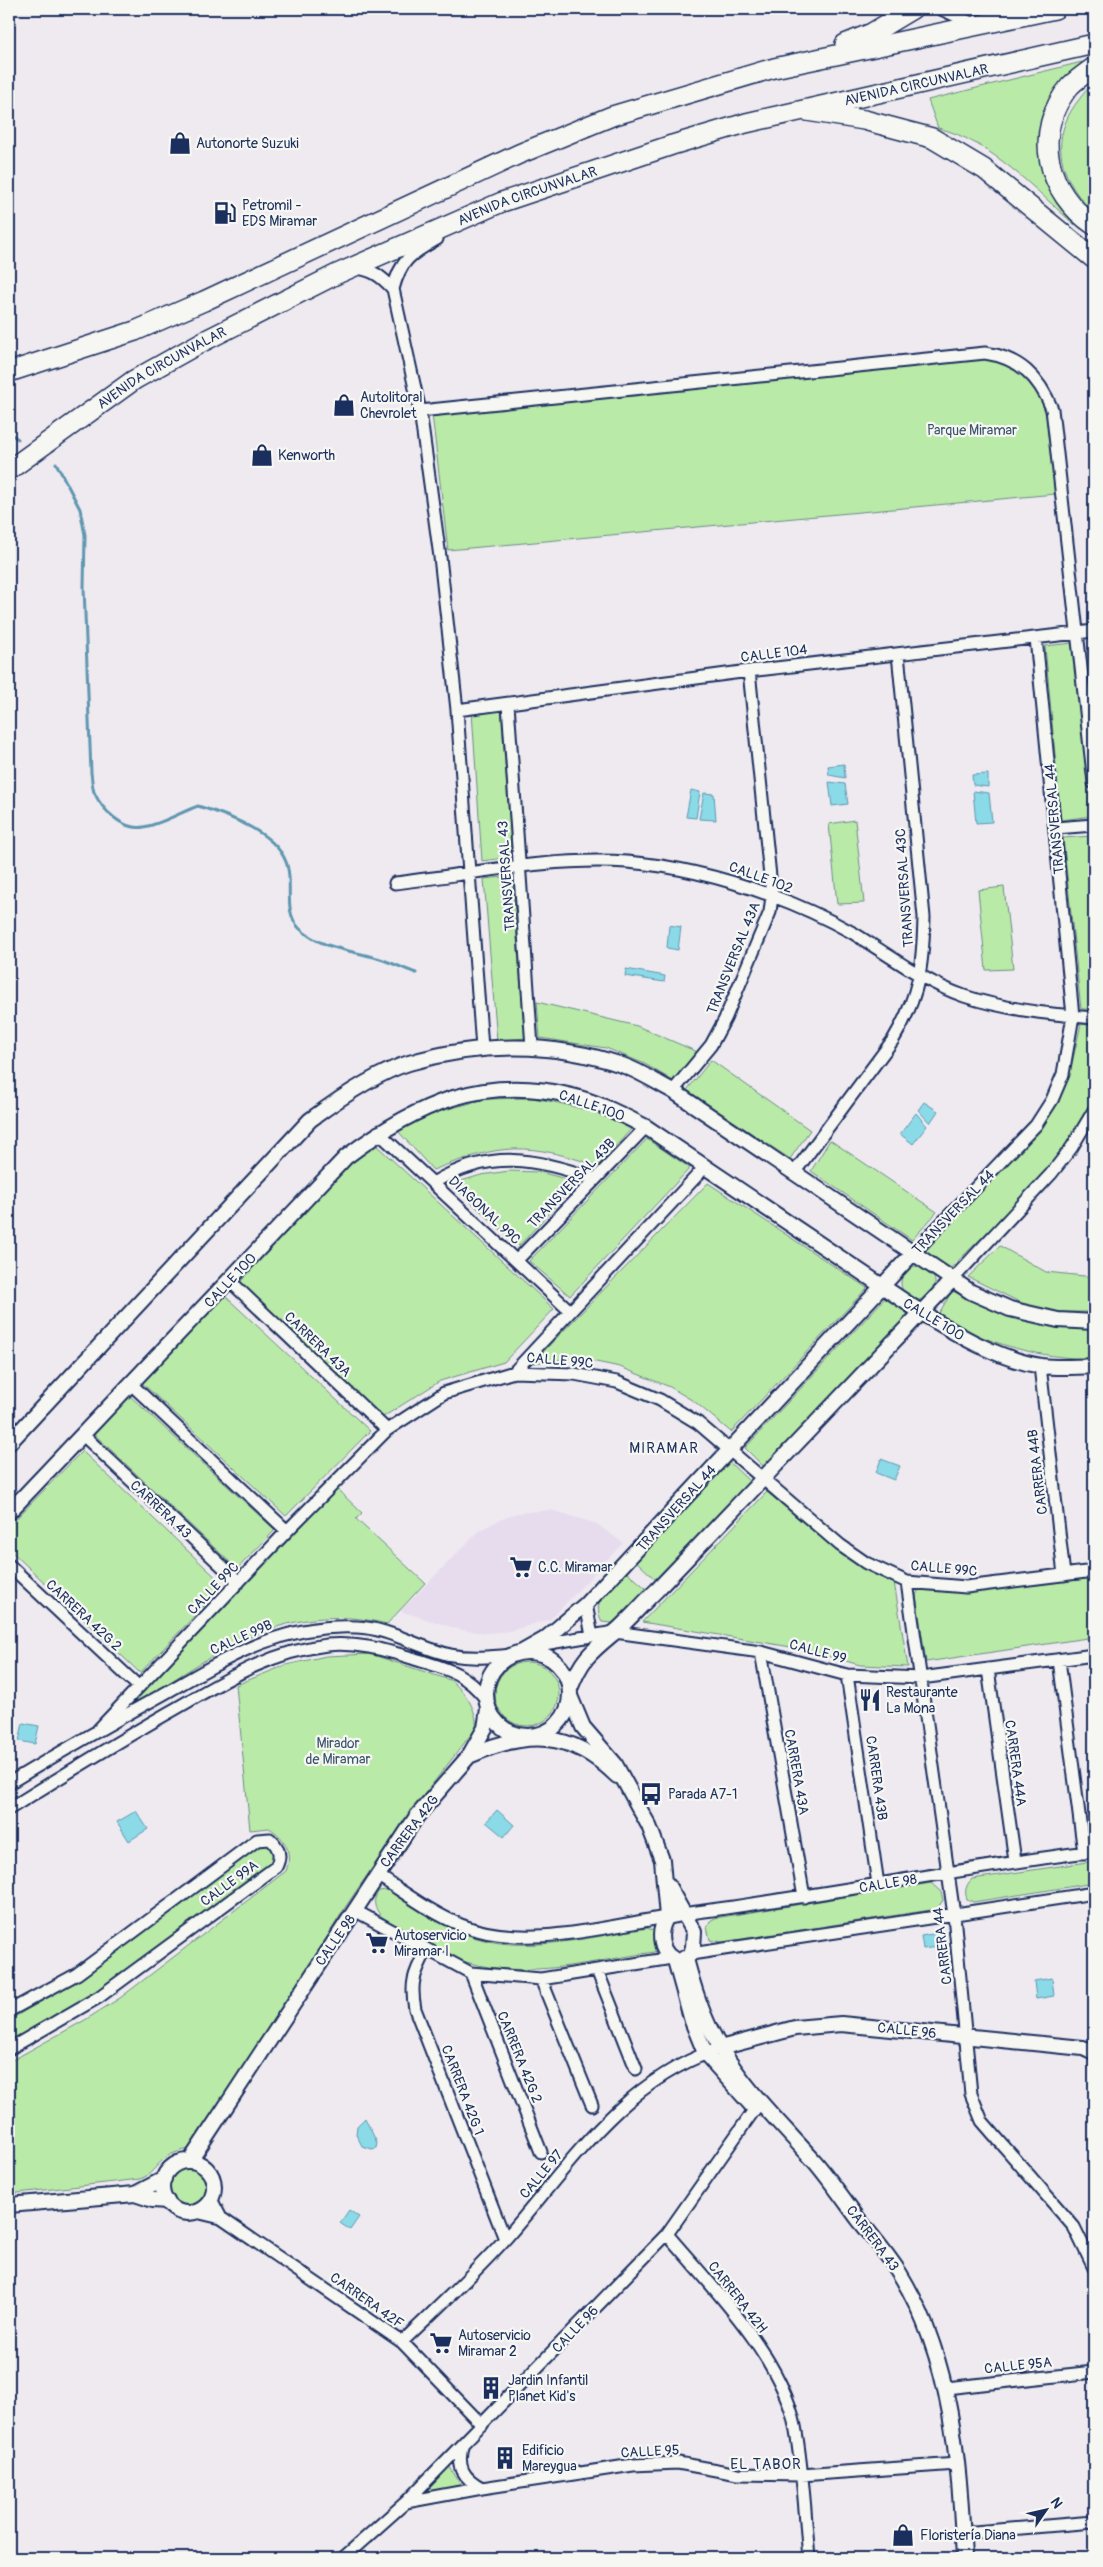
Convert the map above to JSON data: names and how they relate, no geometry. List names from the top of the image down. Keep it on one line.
{"streets":{"highway":["AVENIDA CIRCUNVALAR"],"street":["CALLE 104","TRANSVERSAL 44","TRANSVERSAL 43","CALLE 102","TRANSVERSAL 43C","TRANSVERSAL 43A","CALLE 100","TRANSVERSAL 43B","DIAGONAL 99C","CARRERA 43A","CALLE 99C","CARRERA 44B","CARRERA 43","CARRERA 42G 2","CALLE 99B","CALLE 99","CARRERA 44A","CARRERA 43B","CARRERA 42G","CALLE 99A","CALLE 98","CARRERA 44","CALLE 96","CARRERA 42G 1","CALLE 97","CARRERA 42H","CARRERA 42F","CALLE 95A","CALLE 95"]},"crossings":[["CALLE 104","TRANSVERSAL 44"],["CALLE 104","TRANSVERSAL 43"],["CALLE 104","TRANSVERSAL 43C"],["CALLE 104","TRANSVERSAL 43A"],["TRANSVERSAL 44","CALLE 102"],["TRANSVERSAL 44","CALLE 100"],["TRANSVERSAL 44","CALLE 99C"],["TRANSVERSAL 44","CALLE 99B"],["TRANSVERSAL 44","CALLE 99"],["TRANSVERSAL 44","CARRERA 42G"],["TRANSVERSAL 43","CALLE 102"],["CALLE 102","TRANSVERSAL 43C"],["CALLE 102","TRANSVERSAL 43A"],["CALLE 100","TRANSVERSAL 43B"],["CALLE 100","DIAGONAL 99C"],["CALLE 100","CARRERA 43A"],["CALLE 100","CARRERA 44B"],["CALLE 100","CARRERA 43"],["TRANSVERSAL 43B","DIAGONAL 99C"],["CARRERA 43A","CALLE 99C"],["CARRERA 43A","CALLE 99"],["CARRERA 43A","CALLE 98"],["CALLE 99C","CARRERA 44B"],["CALLE 99C","CARRERA 43"],["CALLE 99C","CARRERA 42G 2"],["CALLE 99C","CALLE 99B"],["CALLE 99C","CARRERA 44"],["CARRERA 43","CALLE 98"],["CARRERA 43","CALLE 96"],["CARRERA 43","CALLE 97"],["CARRERA 43","CALLE 95A"],["CARRERA 43","CALLE 95"],["CARRERA 42G 2","CALLE 98"],["CALLE 99B","CARRERA 42G"],["CALLE 99","CARRERA 44A"],["CALLE 99","CARRERA 43B"],["CALLE 99","CARRERA 44"],["CARRERA 44A","CALLE 98"],["CARRERA 43B","CALLE 98"],["CARRERA 42G","CALLE 98"],["CALLE 98","CARRERA 44"],["CALLE 98","CARRERA 42G 1"],["CALLE 98","CARRERA 42F"],["CARRERA 44","CALLE 96"],["CALLE 96","CALLE 97"],["CALLE 96","CARRERA 42H"],["CALLE 96","CARRERA 42F"],["CALLE 96","CALLE 95"],["CARRERA 42G 1","CALLE 97"],["CALLE 97","CARRERA 42F"],["CARRERA 42H","CALLE 95"]],"districts":["MIRAMAR","EL TABOR"],"parks":["Parque Miramar","Mirador de Miramar"],"places":{"shop":["Autonorte Suzuki","Autolitoral Chevrolet","Kenworth","Floristería Diana"],"fuel station":["Petromil - EDS Miramar"],"supermarket":["C.C. Miramar","Autoservicio Miramar I","Autoservicio Miramar 2"],"restaurant":["Restaurante La Mona"],"bus stop":["Parada A7-1"],"building":["Jardin Infantil Planet Kid's","Edificio Mareygua"]},"north":"top right"}
